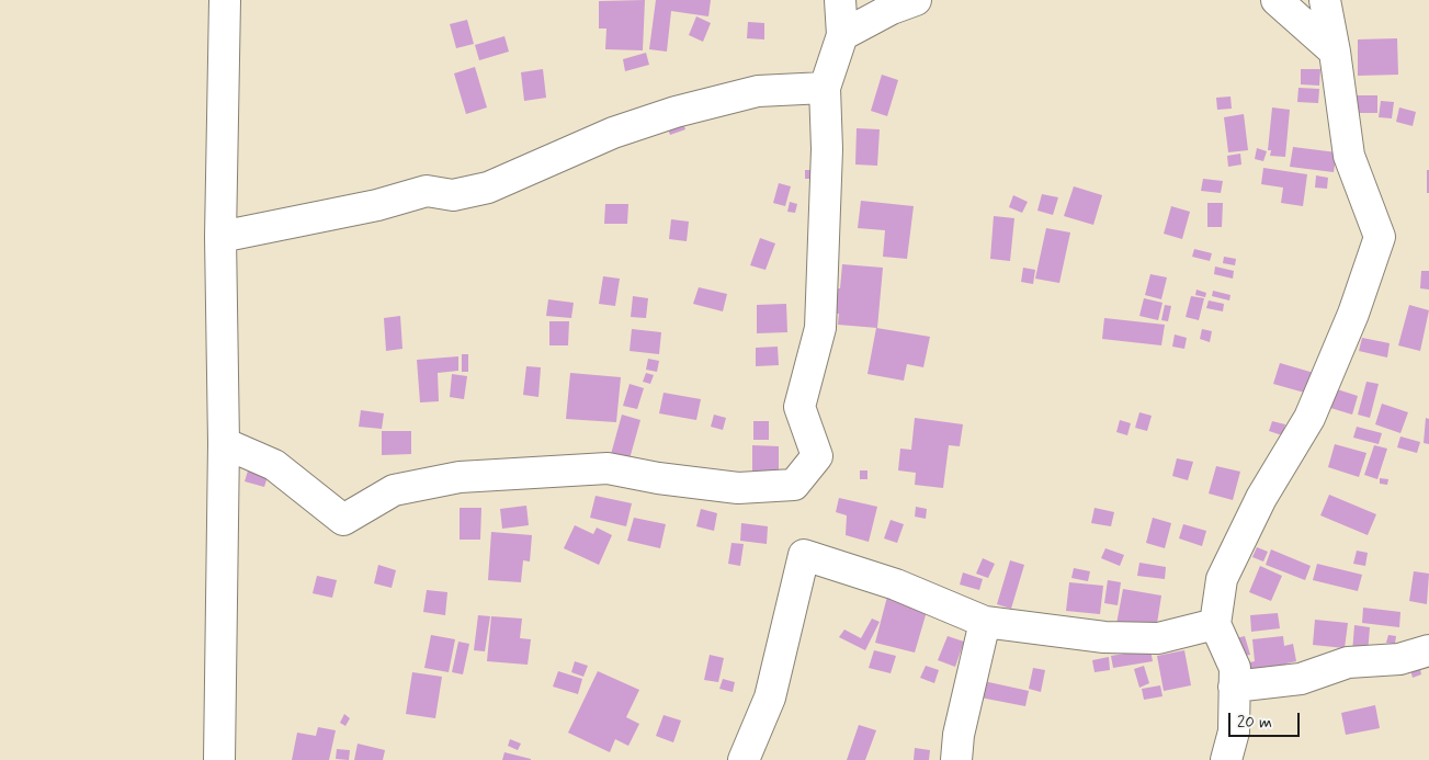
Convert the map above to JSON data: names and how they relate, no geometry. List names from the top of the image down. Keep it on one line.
{"scale_bar":"20 m"}
